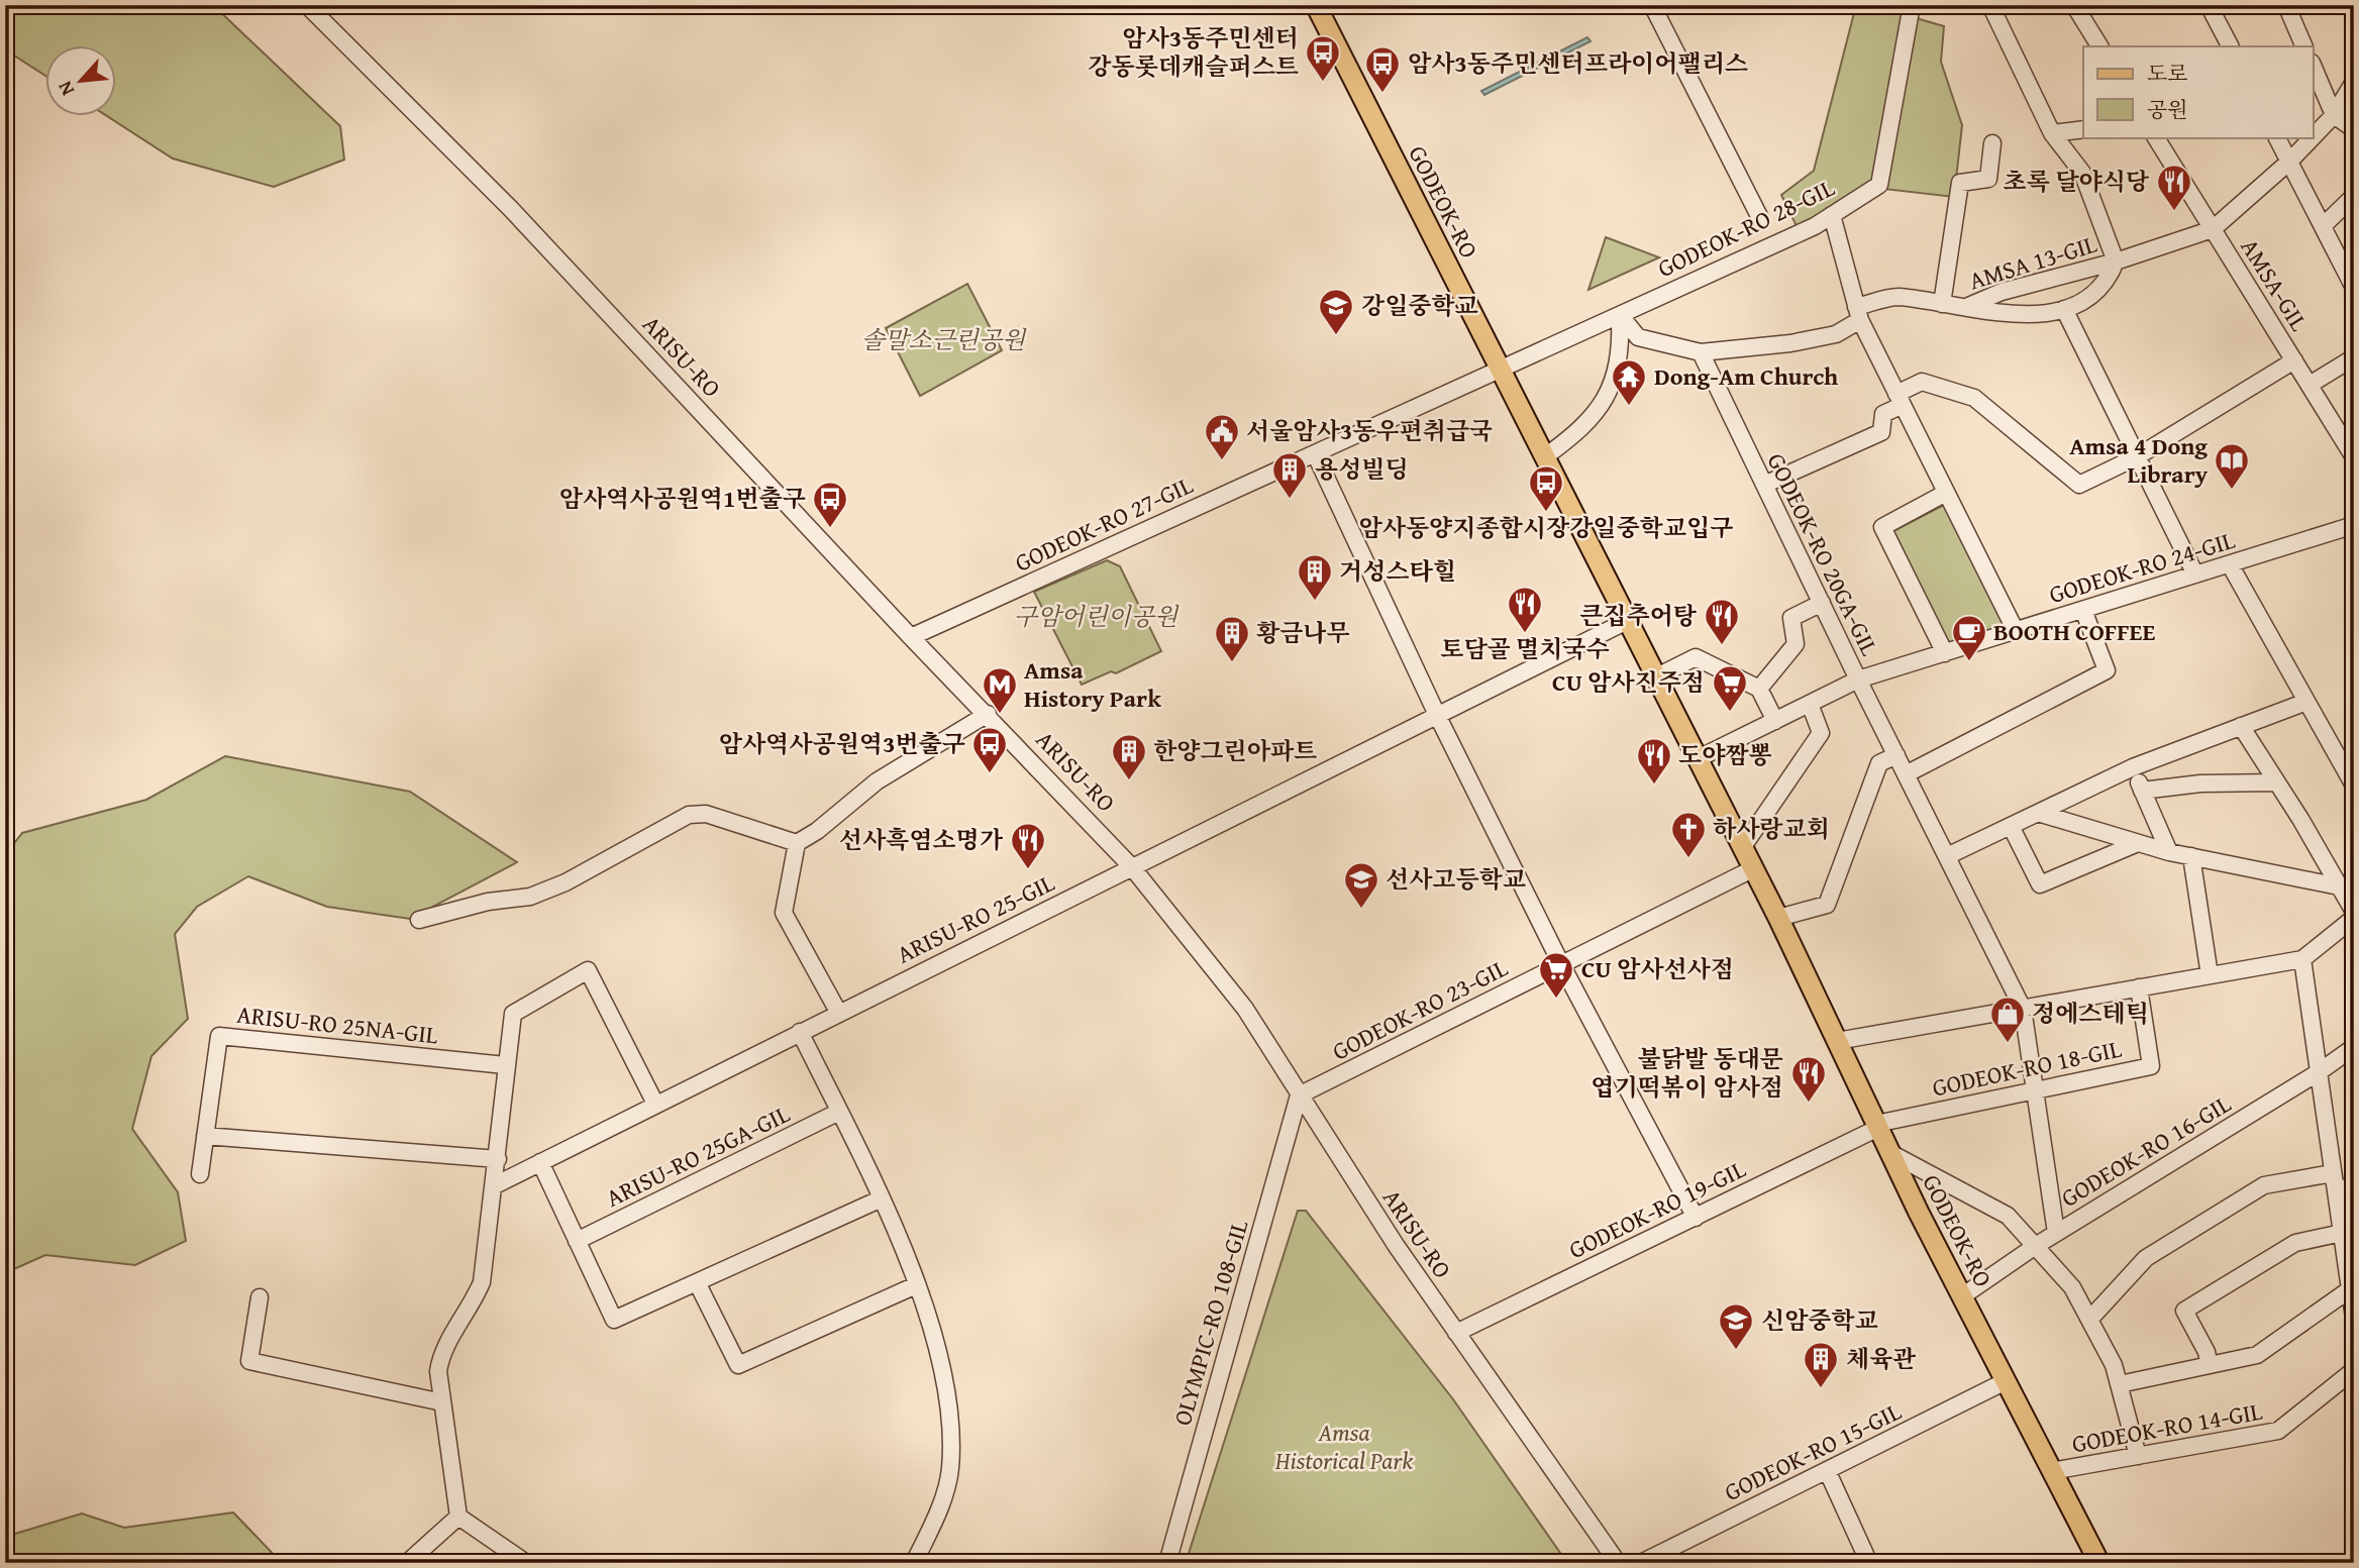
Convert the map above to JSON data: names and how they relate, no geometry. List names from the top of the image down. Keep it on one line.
{"streets":{"main road":["GODEOK-RO"],"street":["GODEOK-RO 28-GIL","AMSA 13-GIL","AMSA-GIL","ARISU-RO","GODEOK-RO 27-GIL","GODEOK-RO 20GA-GIL","GODEOK-RO 24-GIL","ARISU-RO 25-GIL","GODEOK-RO 23-GIL","ARISU-RO 25NA-GIL","GODEOK-RO 18-GIL","GODEOK-RO 16-GIL","ARISU-RO 25GA-GIL","GODEOK-RO 19-GIL","OLYMPIC-RO 108-GIL","GODEOK-RO 14-GIL","GODEOK-RO 15-GIL"]},"crossings":[["GODEOK-RO","GODEOK-RO 28-GIL"],["GODEOK-RO","GODEOK-RO 27-GIL"],["GODEOK-RO","GODEOK-RO 24-GIL"],["GODEOK-RO","ARISU-RO 25-GIL"],["GODEOK-RO","GODEOK-RO 23-GIL"],["GODEOK-RO","GODEOK-RO 18-GIL"],["GODEOK-RO","GODEOK-RO 16-GIL"],["GODEOK-RO","GODEOK-RO 19-GIL"],["GODEOK-RO","GODEOK-RO 14-GIL"],["GODEOK-RO","GODEOK-RO 15-GIL"],["GODEOK-RO 28-GIL","GODEOK-RO 27-GIL"],["AMSA 13-GIL","AMSA-GIL"],["ARISU-RO","GODEOK-RO 27-GIL"],["ARISU-RO","ARISU-RO 25-GIL"],["ARISU-RO","GODEOK-RO 23-GIL"],["ARISU-RO","GODEOK-RO 19-GIL"],["ARISU-RO","OLYMPIC-RO 108-GIL"],["GODEOK-RO 20GA-GIL","GODEOK-RO 24-GIL"],["GODEOK-RO 20GA-GIL","GODEOK-RO 18-GIL"],["GODEOK-RO 20GA-GIL","GODEOK-RO 16-GIL"],["GODEOK-RO 23-GIL","OLYMPIC-RO 108-GIL"],["GODEOK-RO 18-GIL","GODEOK-RO 19-GIL"]],"parks":["솔말소근린공원","구암어린이공원","Amsa Historical Park"],"places":{"bus stop":["암사3동주민센터 강동롯데캐슬퍼스트","암사3동주민센터프라이어팰리스","암사동양지종합시장강일중학교입구","암사역사공원역1번출구","암사역사공원역3번출구"],"restaurant":["초록 달야식당","토담골 멸치국수","큰집추어탕","도야짬뽕","선사흑염소명가","불닭발 동대문 엽기떡볶이 암사점"],"school or university":["강일중학교","선사고등학교","신암중학교"],"temple":["Dong-Am Church"],"public building":["서울암사3동우편취급국"],"library":["Amsa 4 Dong Library"],"building":["용성빌딩","거성스타힐","황금나무","한양그린아파트","체육관"],"cafe":["BOOTH COFFEE"],"supermarket":["CU 암사진주점","CU 암사선사점"],"metro station":["Amsa History Park"],"church":["하사랑교회"],"shop":["정에스테틱"]},"legend":["도로","공원"],"north":"bottom left"}
